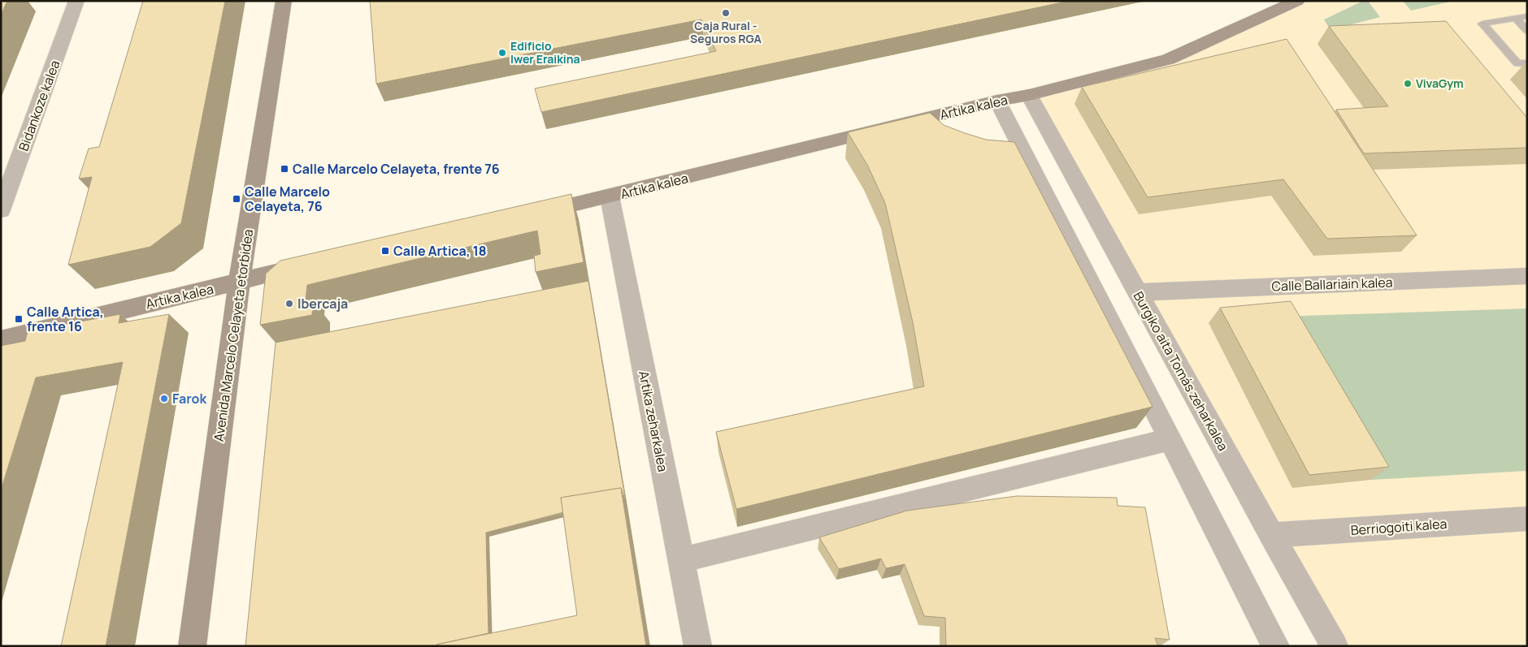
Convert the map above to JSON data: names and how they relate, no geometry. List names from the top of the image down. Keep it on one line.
{"streets":{"street":["Bidankoze kalea","Artika kalea","Calle Ballariain kalea","Avenida Marcelo Celayeta etorbidea","Burgiko aita Tomás zeharkalea","Artika zeharkalea","Berriogoiti kalea"]},"crossings":[["Artika kalea","Avenida Marcelo Celayeta etorbidea"],["Artika kalea","Burgiko aita Tomás zeharkalea"],["Artika kalea","Artika zeharkalea"],["Calle Ballariain kalea","Burgiko aita Tomás zeharkalea"],["Burgiko aita Tomás zeharkalea","Berriogoiti kalea"]],"places":{"other":["Caja Rural - Seguros RGA","Edificio Iwer Eraikina","VivaGym","Ibercaja","Farok"],"transit":["Calle Marcelo Celayeta, frente 76","Calle Marcelo Celayeta, 76","Calle Artica, 18","Calle Artica, frente 16"]}}
